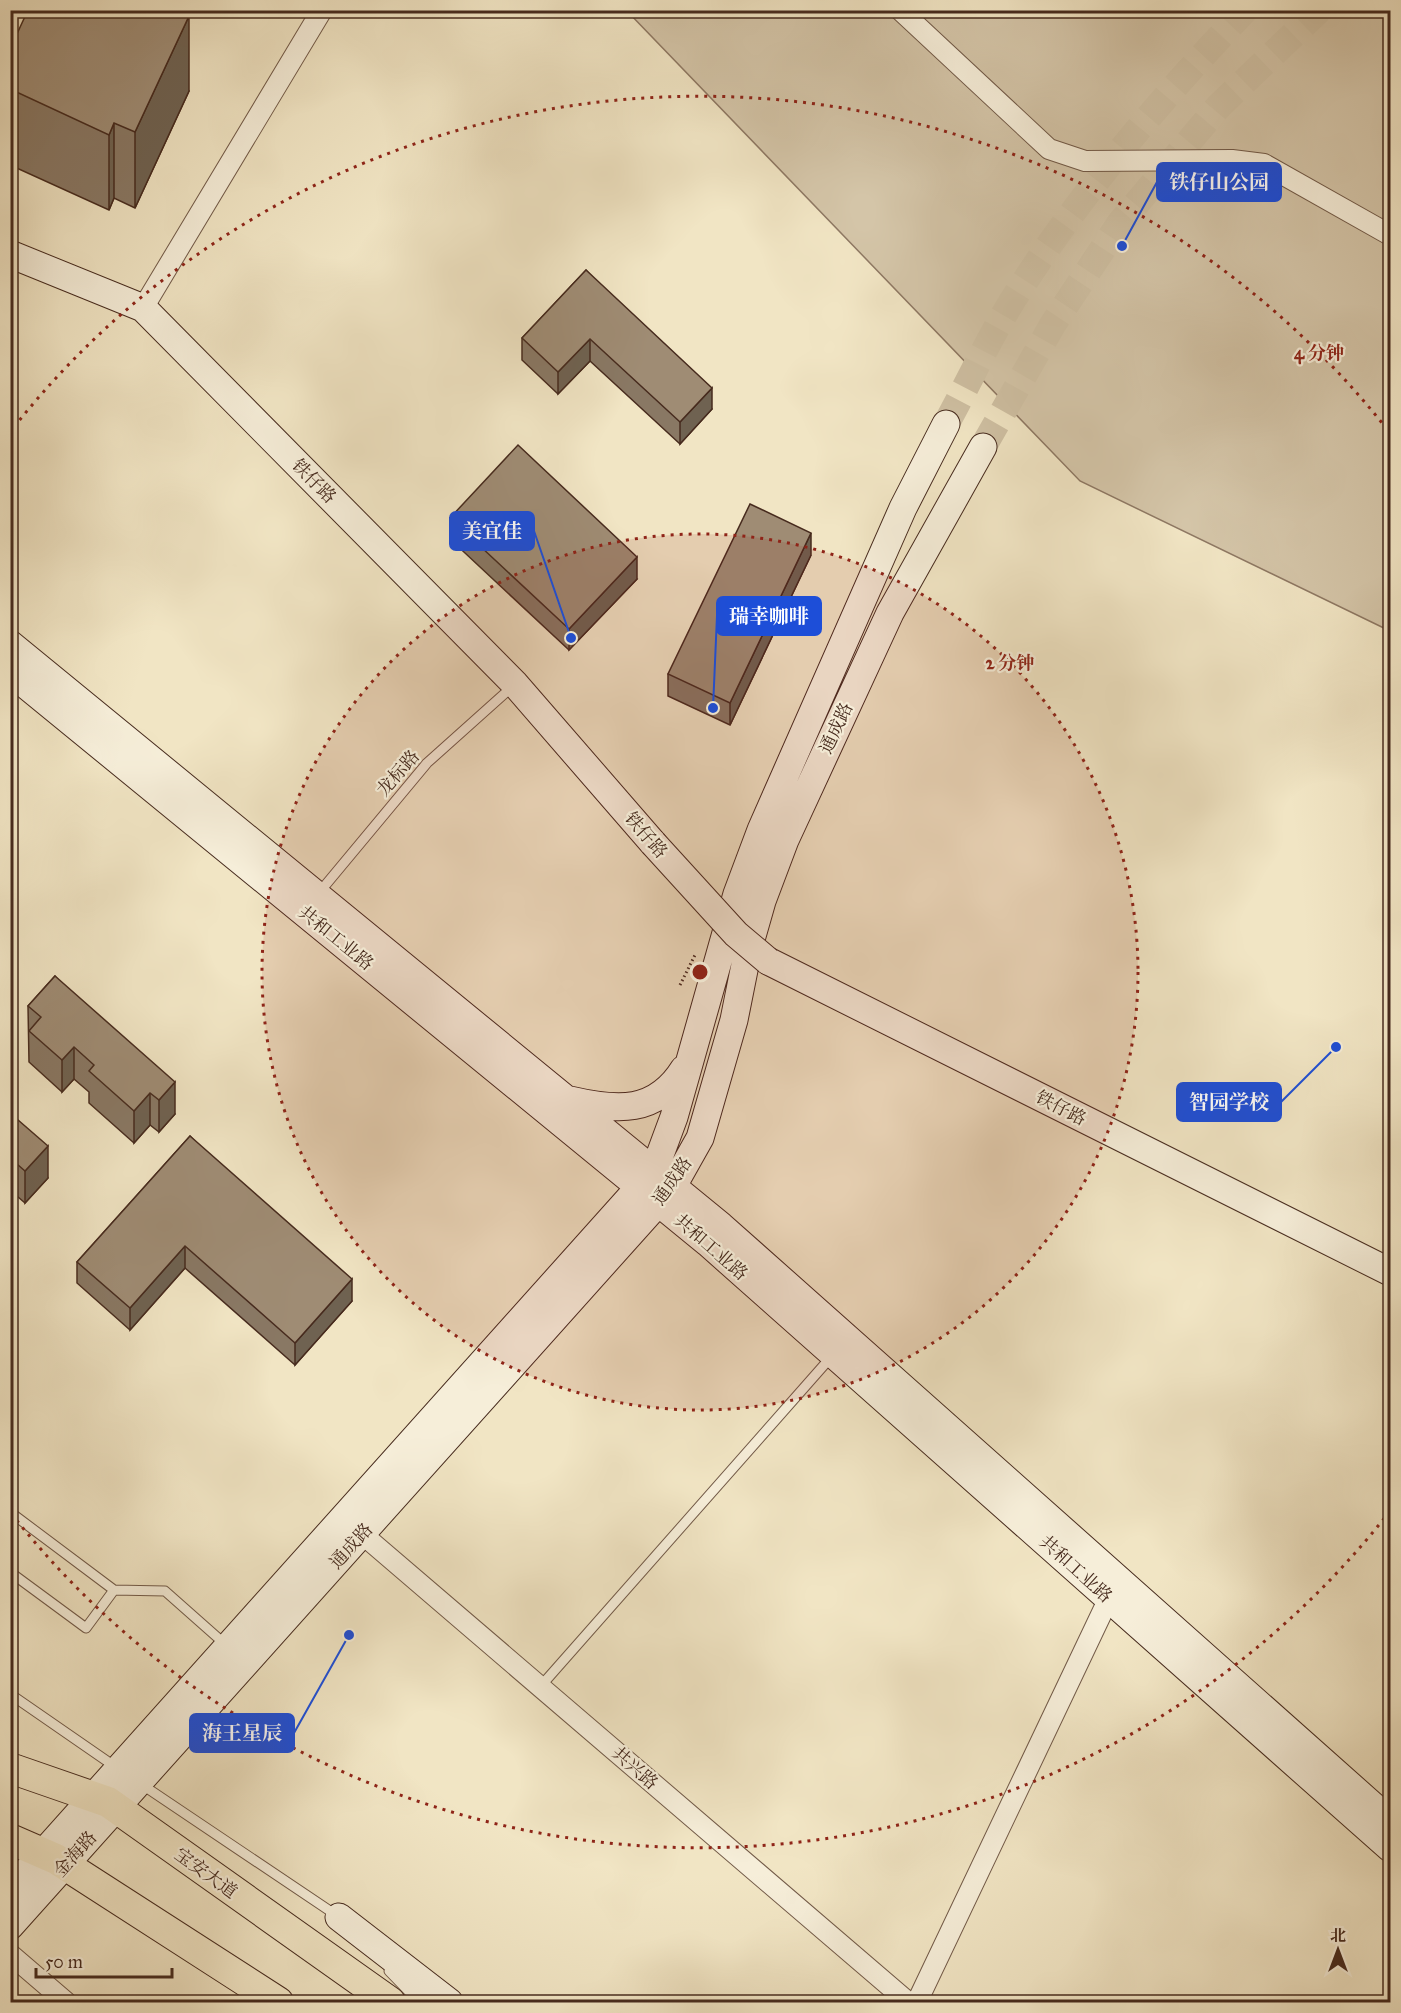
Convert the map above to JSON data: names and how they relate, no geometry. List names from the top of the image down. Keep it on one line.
{"streets":{"main road":["宝安大道"],"street":["铁仔路","通成路","共和工业路","共兴路","金海路"],"lane":["龙标路"]},"crossings":[["铁仔路","龙标路"],["通成路","共和工业路"],["通成路","共兴路"],["通成路","金海路"],["龙标路","共和工业路"],["金海路","宝安大道"]],"places":["铁仔山公园","美宜佳","瑞幸咖啡","智园学校","海王星辰"],"scale_bar":"50 m","north":"top","rings":["4 分钟","2 分钟"]}
